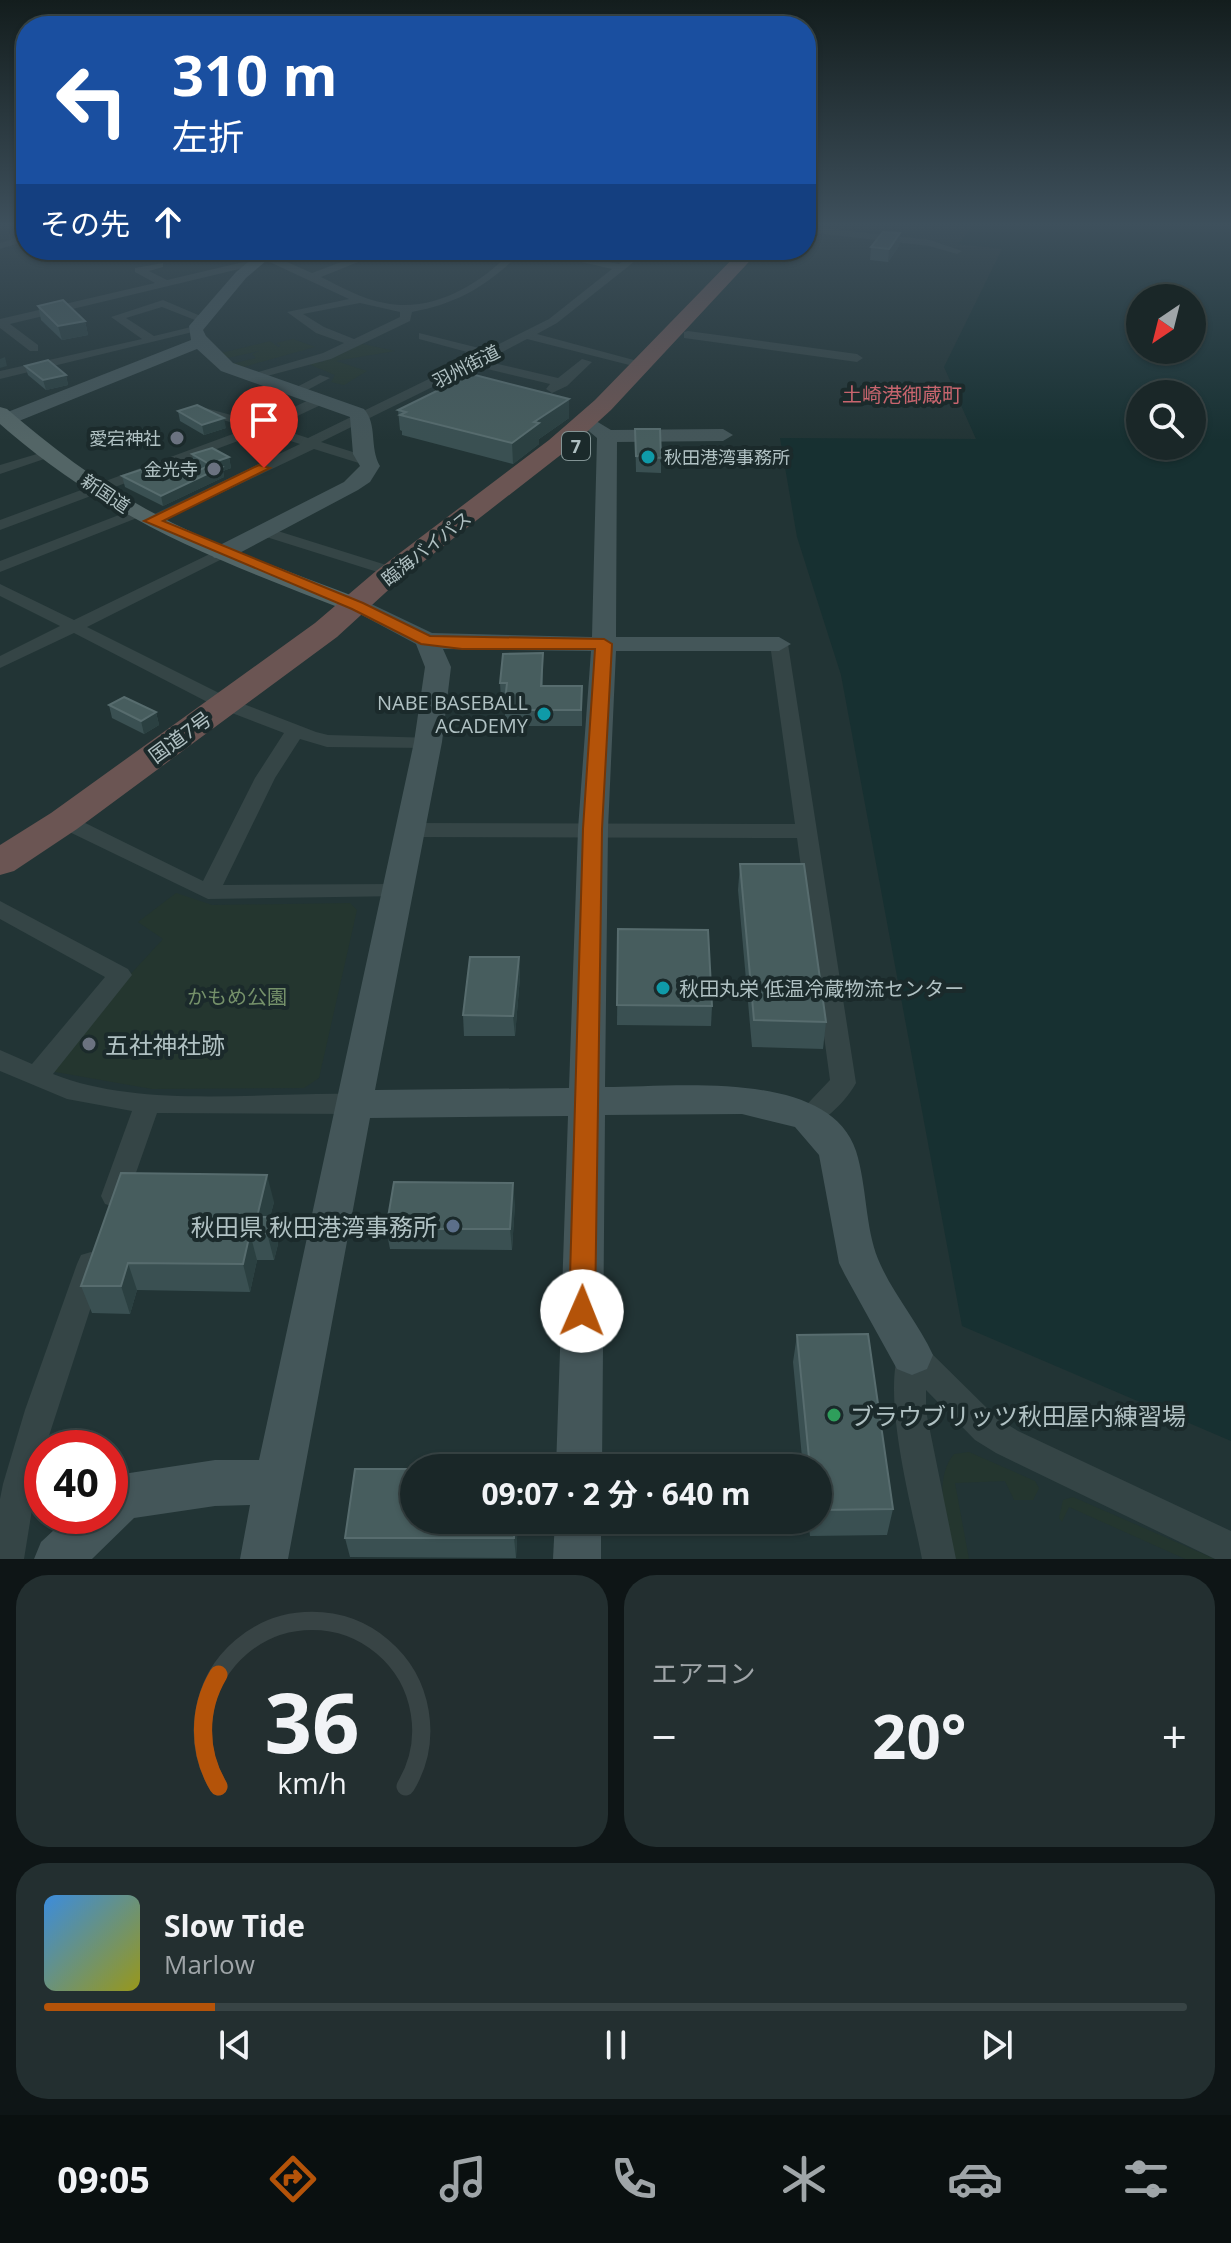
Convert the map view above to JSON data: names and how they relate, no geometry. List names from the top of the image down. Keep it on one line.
{"streets":{"highway":["7","臨海バイパス","国道7号"],"main road":["新国道"],"street":["羽州街道"]},"crossings":[["羽州街道","新国道"],["新国道","臨海バイパス"],["新国道","国道7号"],["臨海バイパス","国道7号"]],"districts":["土崎港御蔵町"],"parks":["かもめ公園"],"places":["愛宕神社","秋田港湾事務所","金光寺","NABE BASEBALL ACADEMY","秋田丸栄 低温冷蔵物流センター","五社神社跡","秋田県 秋田港湾事務所","ブラウブリッツ秋田屋内練習場"],"north":"bottom left","page":{"turn":["310 m","左折"],"then":"その先","limit":"40","trip":"09:07 · 2 分 · 640 m","tile":"エアコン","heat":["−","20°","+"],"song":["Slow Tide","Marlow"],"tabs":"09:05","gauge":["36","km/h"]}}
